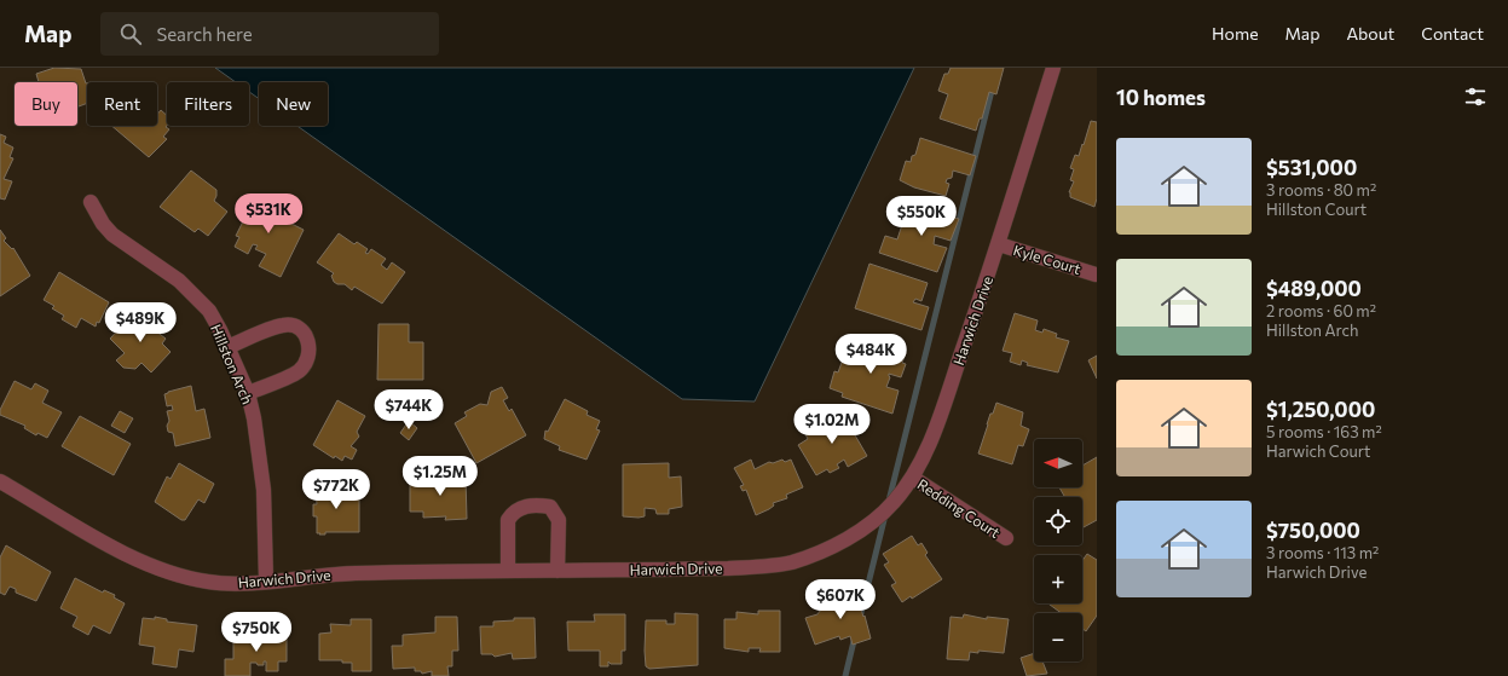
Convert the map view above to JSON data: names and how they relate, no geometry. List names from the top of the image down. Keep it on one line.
{"streets":{"street":["Kyle Court","Harwich Drive","Hillston Arch","Redding Court"]},"crossings":[["Kyle Court","Harwich Drive"],["Harwich Drive","Hillston Arch"],["Harwich Drive","Redding Court"]],"north":"left","page":{"header":"Map","search":"Search here","nav":["Home","Map","About","Contact"],"heading":"10 homes","chip":["Buy","Rent","Filters","New"],"list":[{"name":"$531,000","note":"3 rooms · 80 m² · Hillston Court"},{"name":"$489,000","note":"2 rooms · 60 m² · Hillston Arch"},{"name":"$1,250,000","note":"5 rooms · 163 m² · Harwich Court"},{"name":"$750,000","note":"3 rooms · 113 m² · Harwich Drive"}],"price":["$531K","$550K","$489K","$484K","$744K","$1.02M","$1.25M","$772K","$607K","$750K"],"map_buttons":["+","−"]}}
